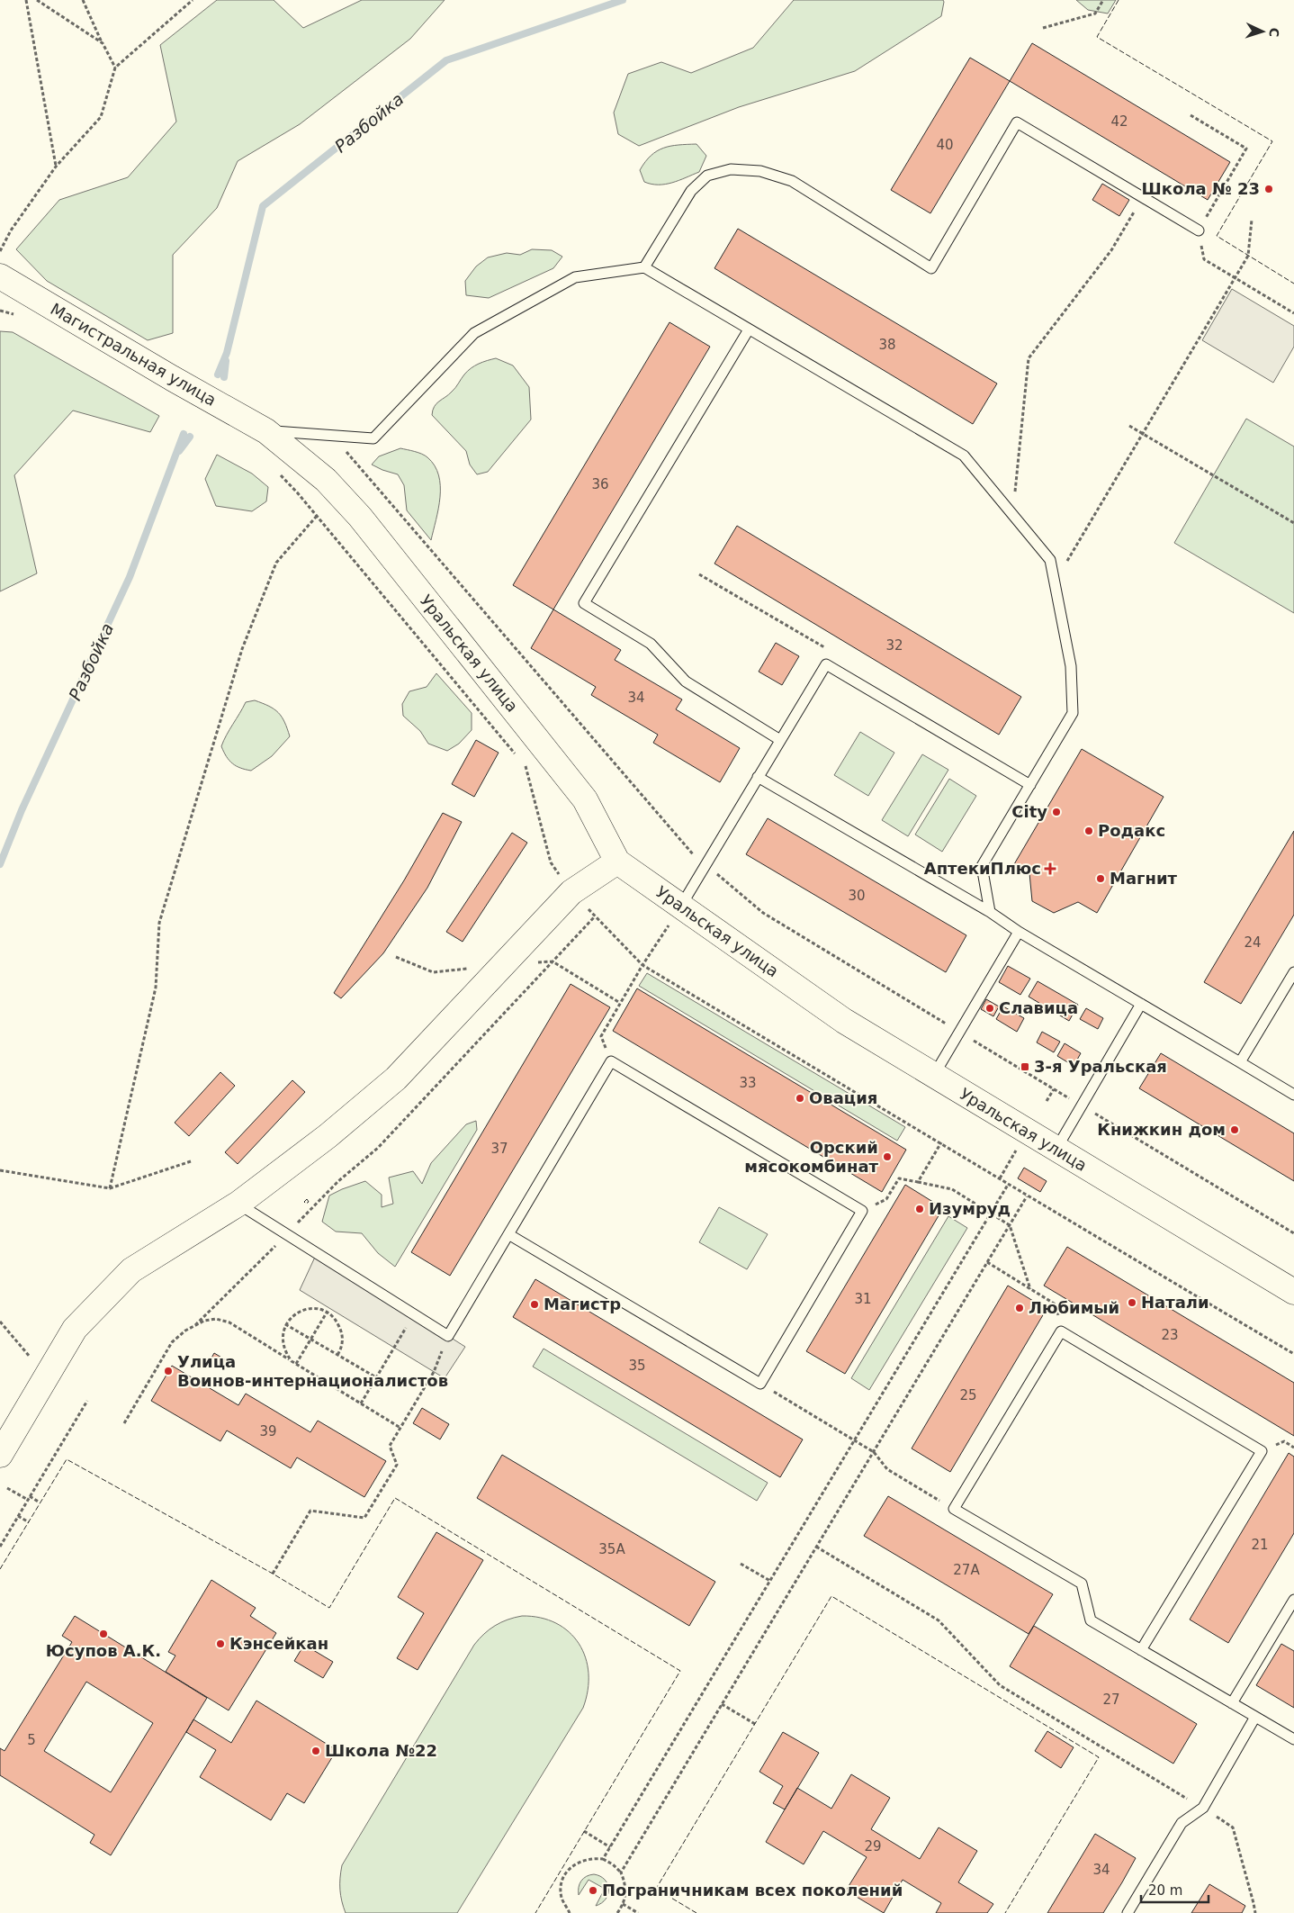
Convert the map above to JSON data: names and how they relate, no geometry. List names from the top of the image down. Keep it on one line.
{"streets":{"street":["Магистральная улица","Уральская улица"]},"crossings":[["Магистральная улица","Уральская улица"]],"water":["Разбойка"],"places":{"other":["Школа № 23","City","Родакс","Магнит","Славица","Овация","Книжкин дом","Орский мясокомбинат","Изумруд","Натали","Магистр","Любимый","Улица Воинов-интернационалистов","Юсупов А.К.","Кэнсейкан","Школа №22","Пограничникам всех поколений"],"health":["АптекиПлюс"],"transit":["3-я Уральская"]},"house_numbers":["42","40","38","36","32","34","30","24","33","37","31","23","35","25","39","21","35А","27А","27","5","29","34"],"scale_bar":"20 m","north":"right"}
